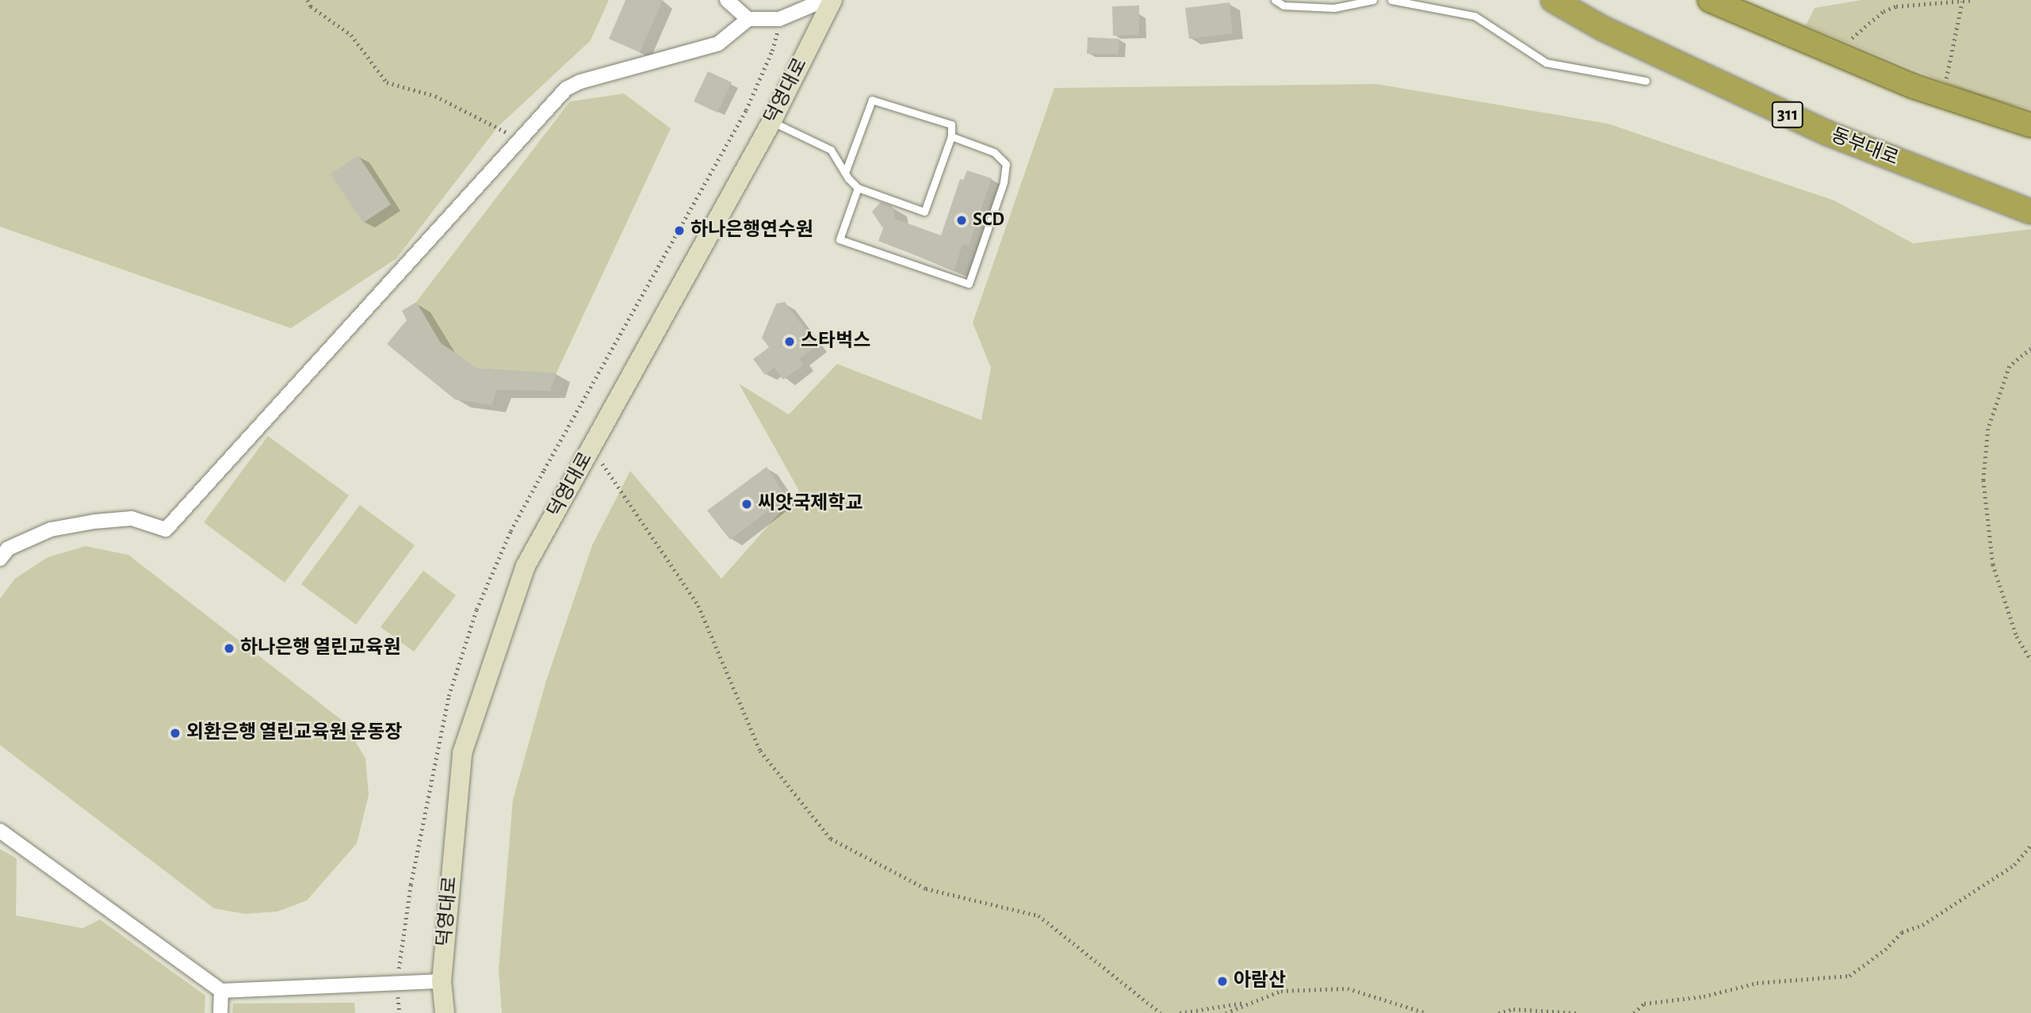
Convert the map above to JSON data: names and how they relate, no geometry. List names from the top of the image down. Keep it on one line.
{"streets":{"highway":["311","동부대로"],"main road":["덕영대로"]},"places":["SCD","하나은행연수원","스타벅스","씨앗국제학교","하나은행 열린교육원","외환은행 열린교육원 운동장","아람산"]}
